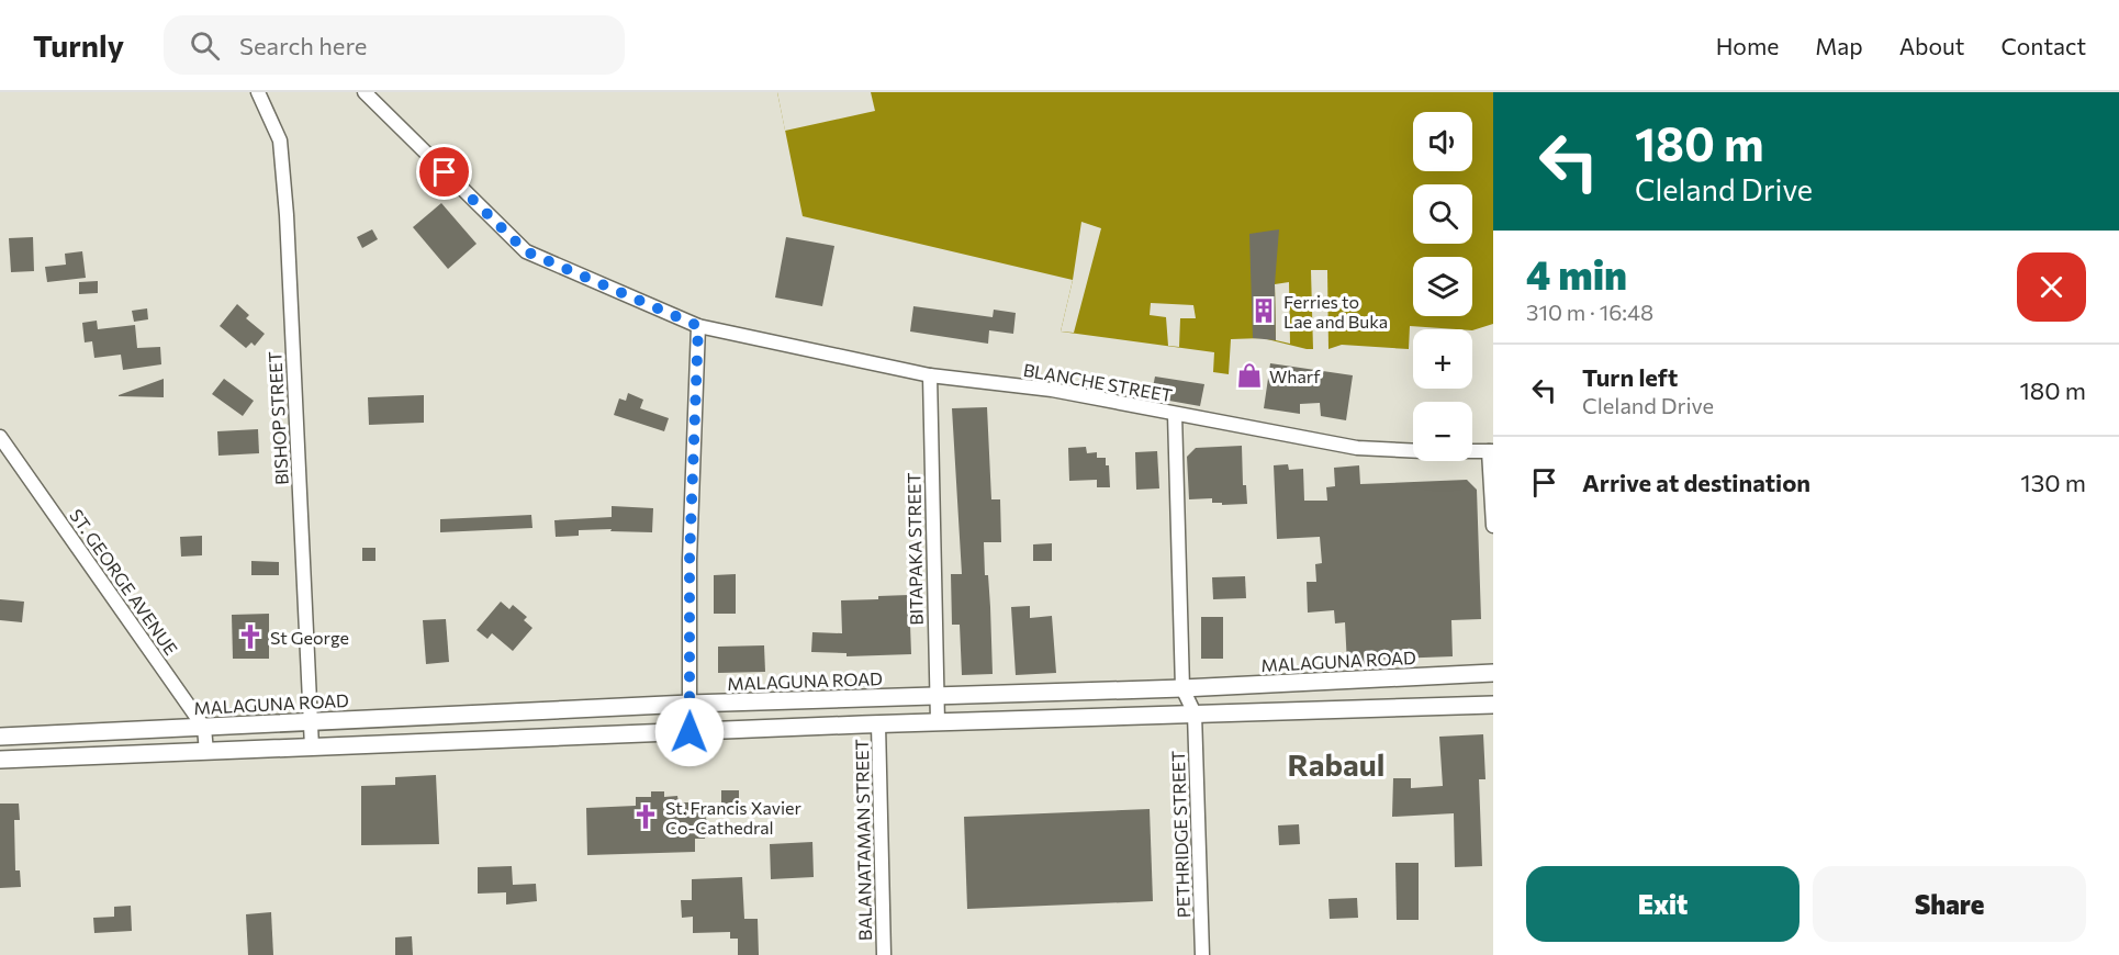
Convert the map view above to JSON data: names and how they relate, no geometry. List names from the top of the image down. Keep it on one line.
{"streets":{"street":["BLANCHE STREET","BISHOP STREET","BITAPAKA STREET","ST. GEORGE AVENUE","MALAGUNA ROAD","PETHRIDGE STREET","BALANATAMAN STREET"]},"crossings":[["BLANCHE STREET","BITAPAKA STREET"],["BISHOP STREET","MALAGUNA ROAD"],["BITAPAKA STREET","MALAGUNA ROAD"],["ST. GEORGE AVENUE","MALAGUNA ROAD"]],"districts":["Rabaul"],"places":{"building":["Ferries to Lae and Buka"],"shop":["Wharf"],"church":["St George","St. Francis Xavier Co-Cathedral"]},"page":{"header":"Turnly","search":"Search here","nav":["Home","Map","About","Contact"],"turn":["180 m","Cleland Drive"],"map_buttons":["+","−"],"heading":["4 min","310 m · 16:48"],"list":[{"name":"Turn left","note":"Cleland Drive","value":"180 m"},{"name":"Arrive at destination","value":"130 m"}],"buttons":["Exit","Share"]}}
